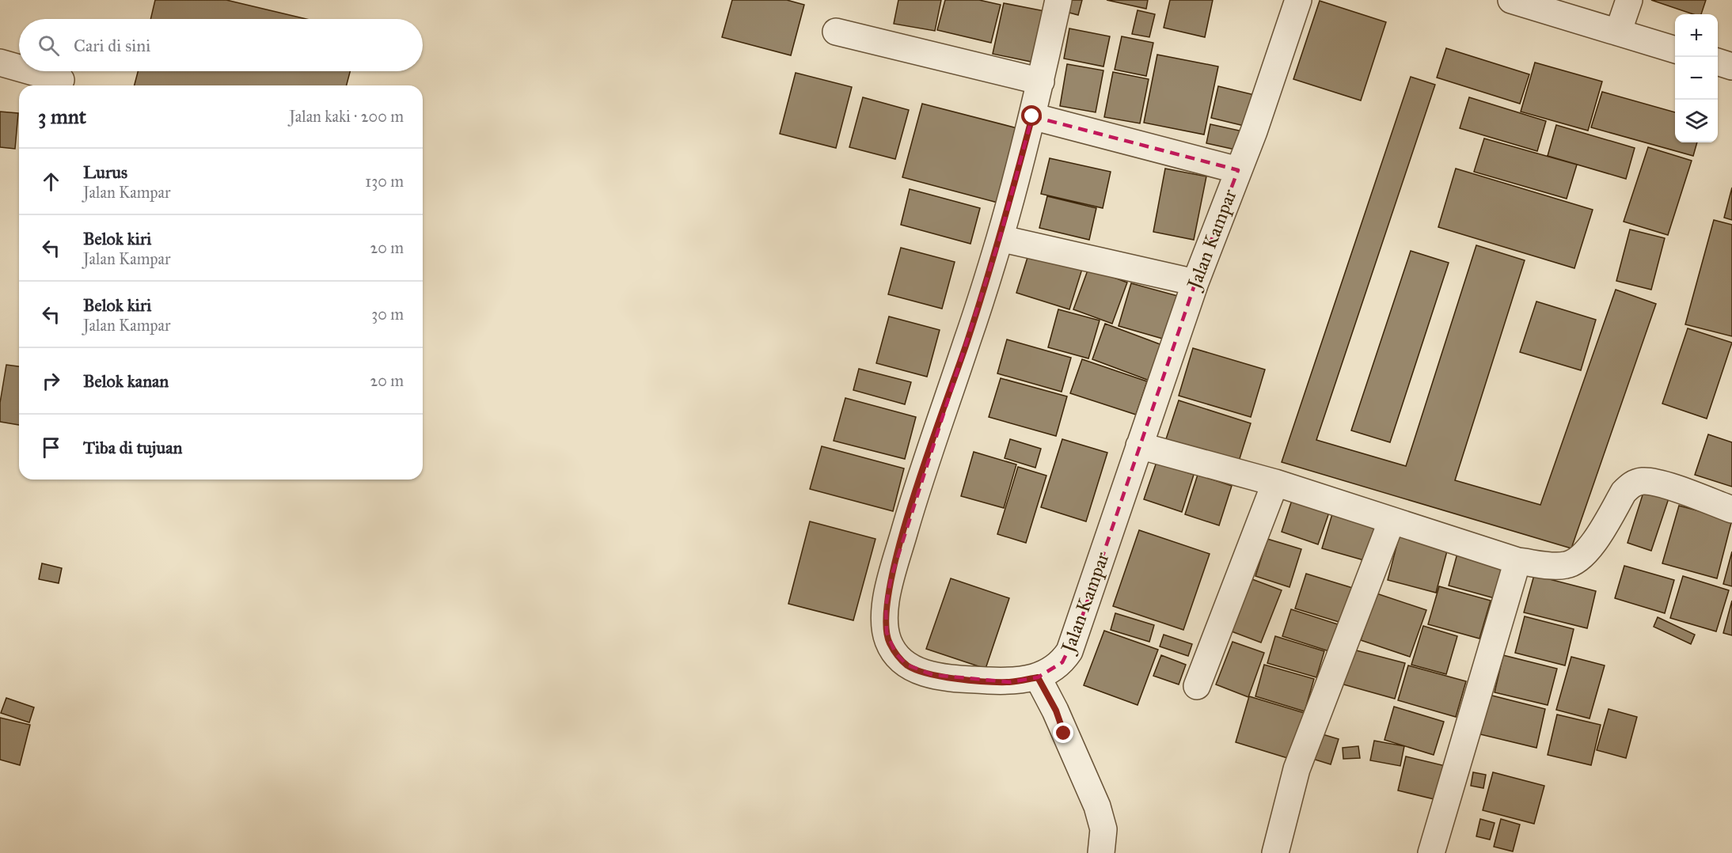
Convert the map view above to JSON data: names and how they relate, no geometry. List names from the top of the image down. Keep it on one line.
{"streets":{"street":["Jalan Kampar"]},"page":{"map_buttons":["+","−"],"search":"Cari di sini","heading":["3 mnt","Jalan kaki · 200 m"],"list":[["Lurus","Jalan Kampar","130 m"],["Belok kiri","Jalan Kampar","20 m"],["Belok kiri","Jalan Kampar","30 m"],["Belok kanan","20 m"],"Tiba di tujuan"]}}
